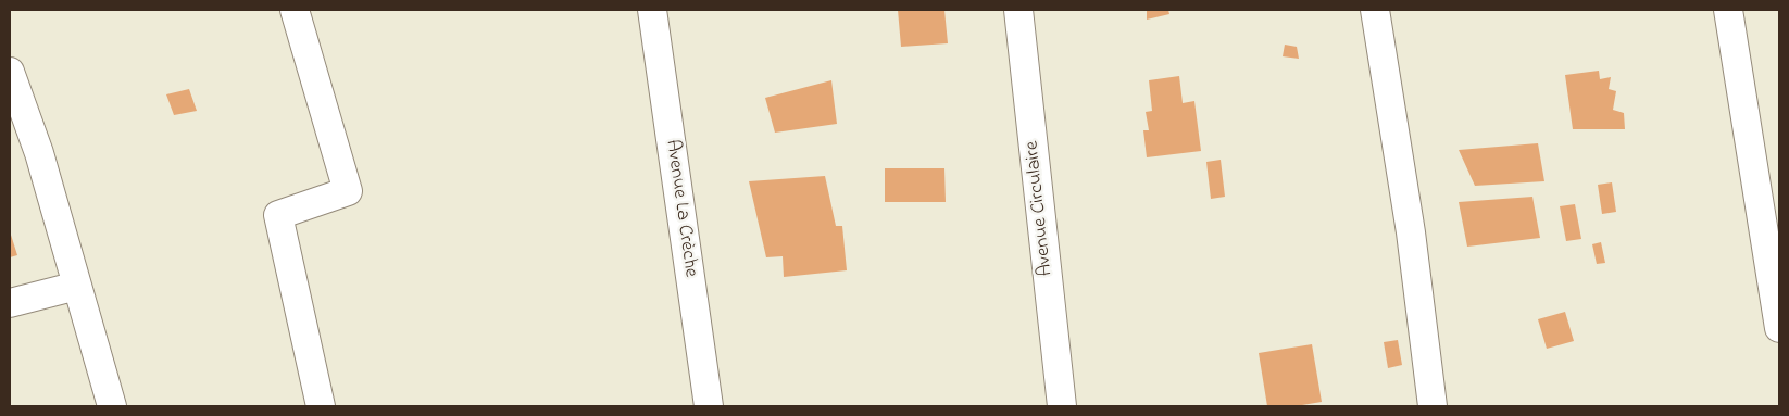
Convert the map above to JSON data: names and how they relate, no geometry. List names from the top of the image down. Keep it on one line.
{"streets":{"street":["Avenue La Crèche","Avenue Circulaire"]}}
